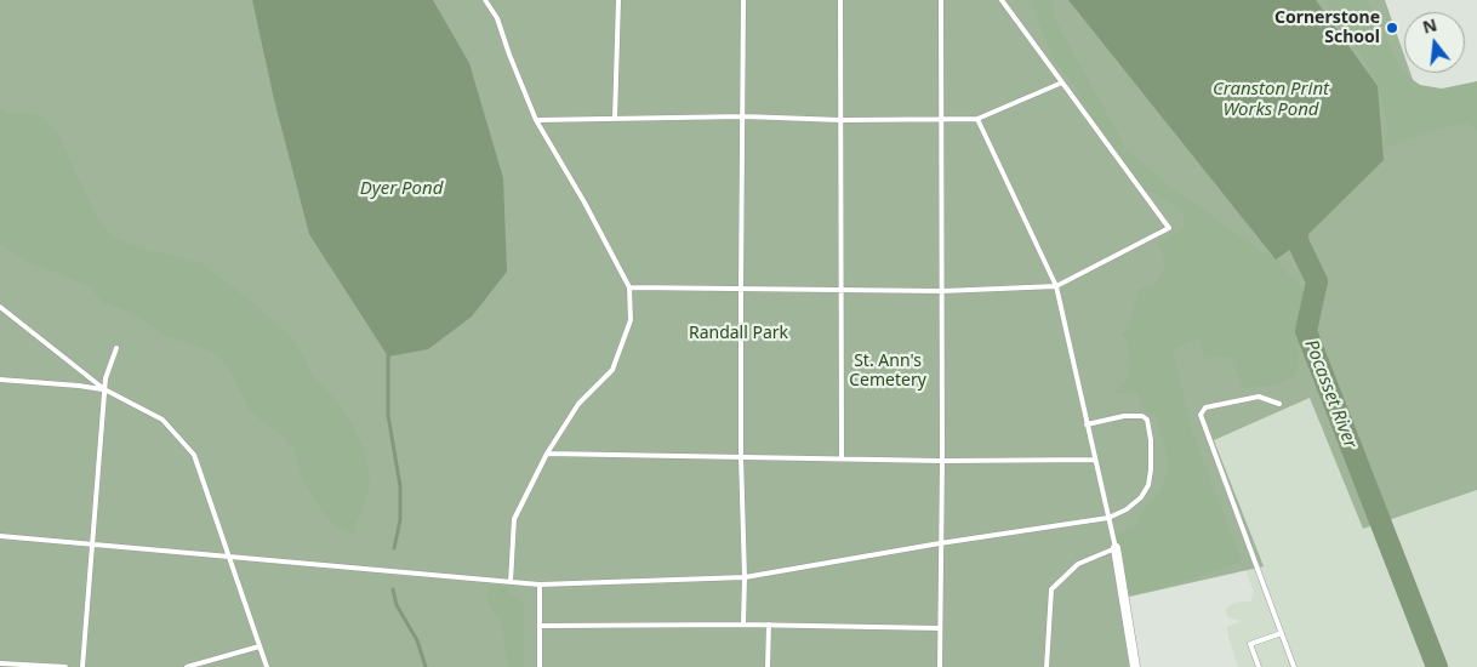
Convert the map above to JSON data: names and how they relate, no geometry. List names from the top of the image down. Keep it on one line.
{"water":["Cranston Print Works Pond","Dyer Pond","Pocasset River"],"parks":["Randall Park","St. Ann's Cemetery"],"places":["Cornerstone School"],"north":"top"}
